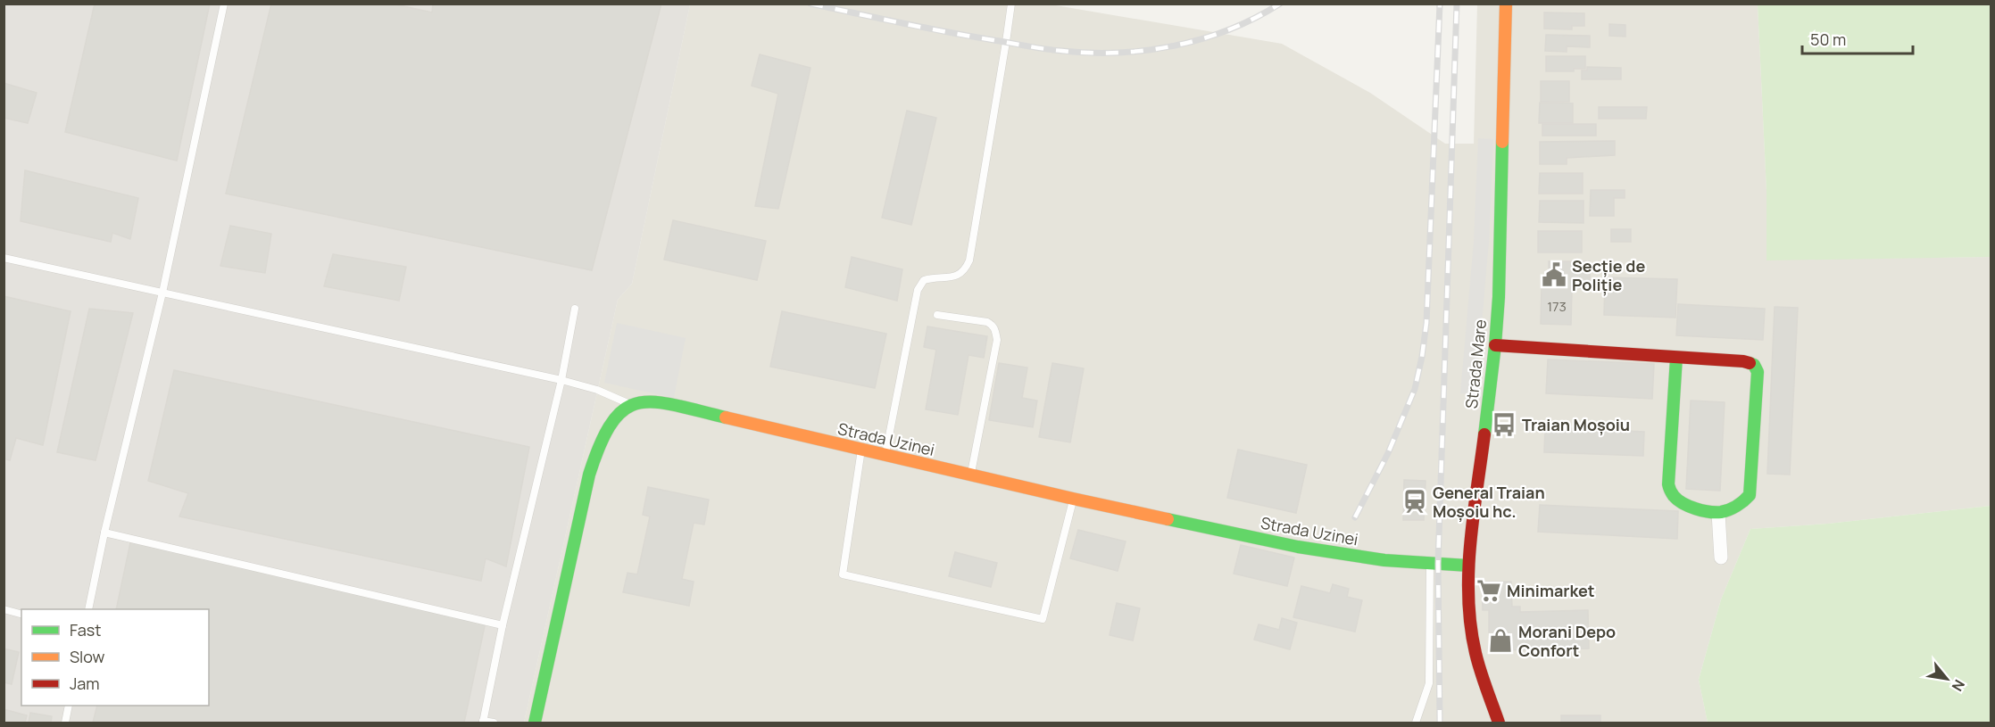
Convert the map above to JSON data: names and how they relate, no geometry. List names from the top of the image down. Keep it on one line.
{"streets":{"street":["Strada Mare","Strada Uzinei"]},"crossings":[["Strada Mare","Strada Uzinei"]],"places":{"public building":["Secție de Poliție"],"bus stop":["Traian Moșoiu"],"station":["General Traian Moșoiu hc."],"supermarket":["Minimarket"],"shop":["Morani Depo Confort"]},"house_numbers":["173"],"legend":["Fast","Slow","Jam"],"scale_bar":"50 m","north":"bottom right"}
